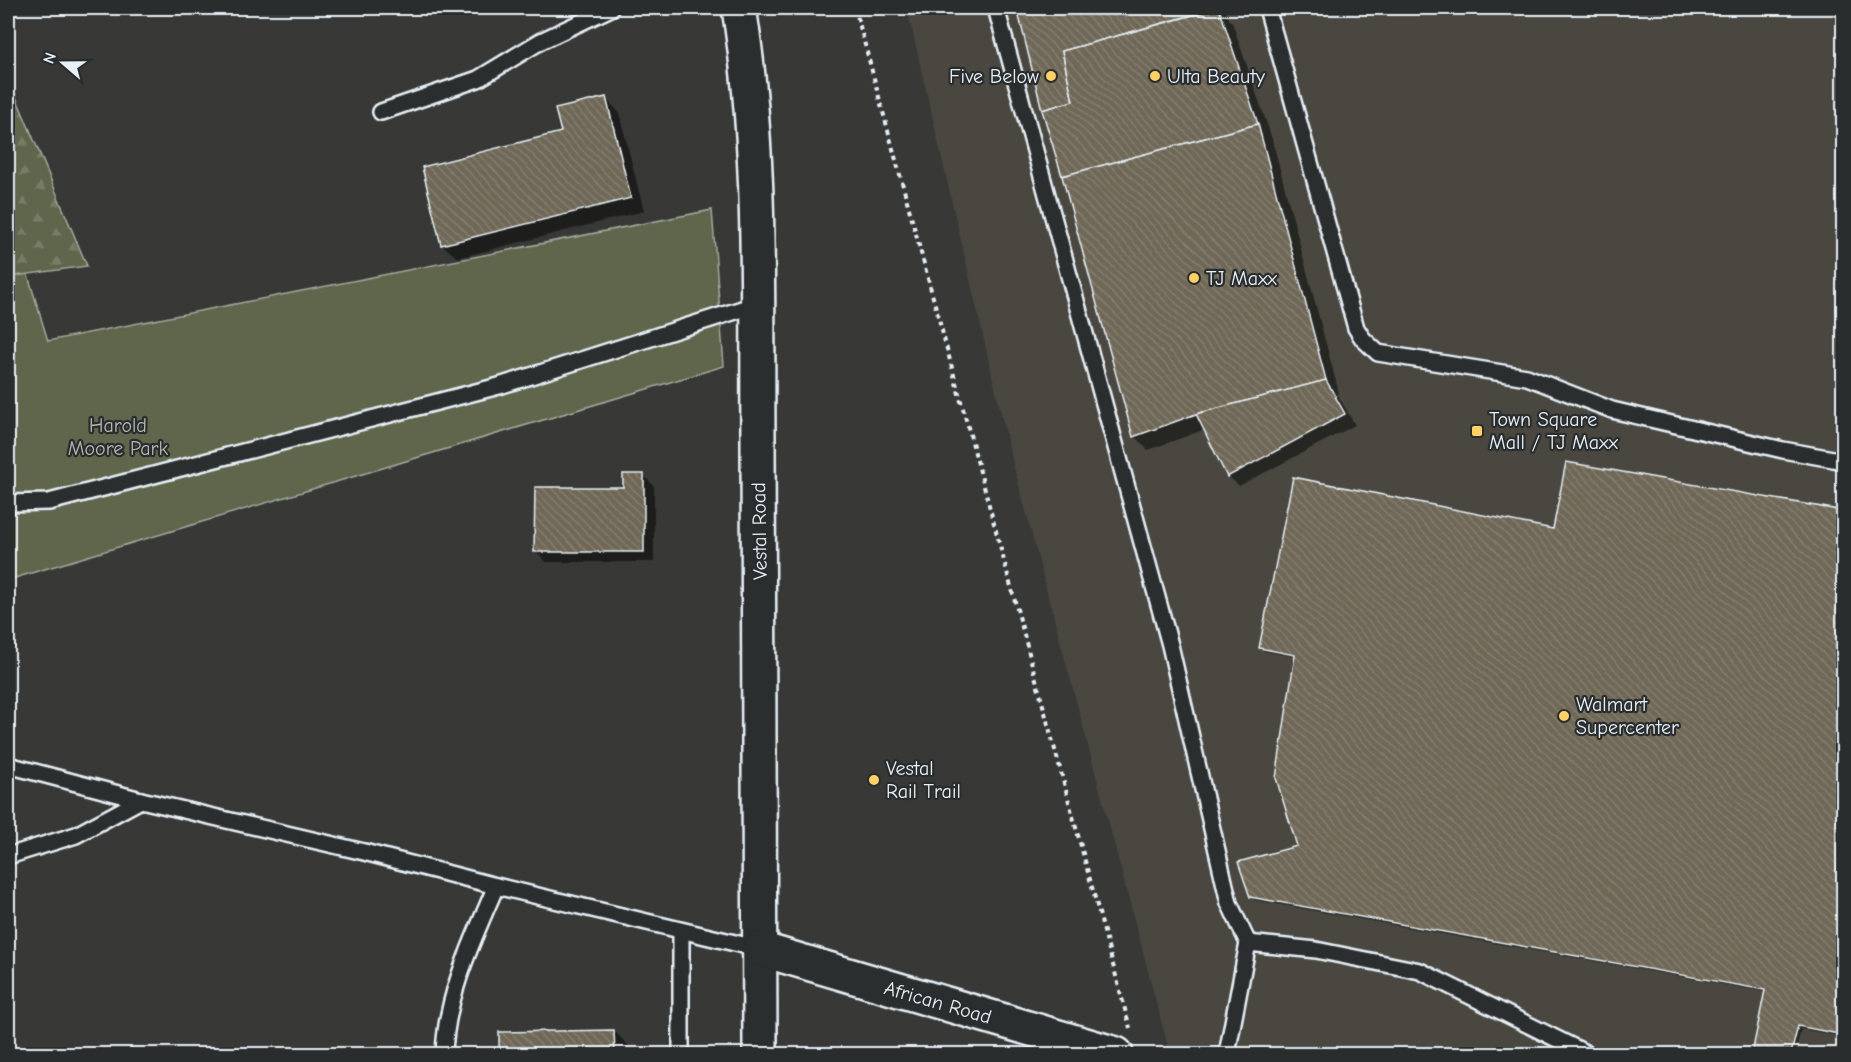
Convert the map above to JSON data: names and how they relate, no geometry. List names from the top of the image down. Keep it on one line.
{"streets":{"street":["Vestal Road","African Road"]},"crossings":[["Vestal Road","African Road"]],"parks":["Harold Moore Park"],"places":{"other":["Five Below","Ulta Beauty","TJ Maxx","Walmart Supercenter","Vestal Rail Trail"],"transit":["Town Square Mall / TJ Maxx"]},"north":"left"}
